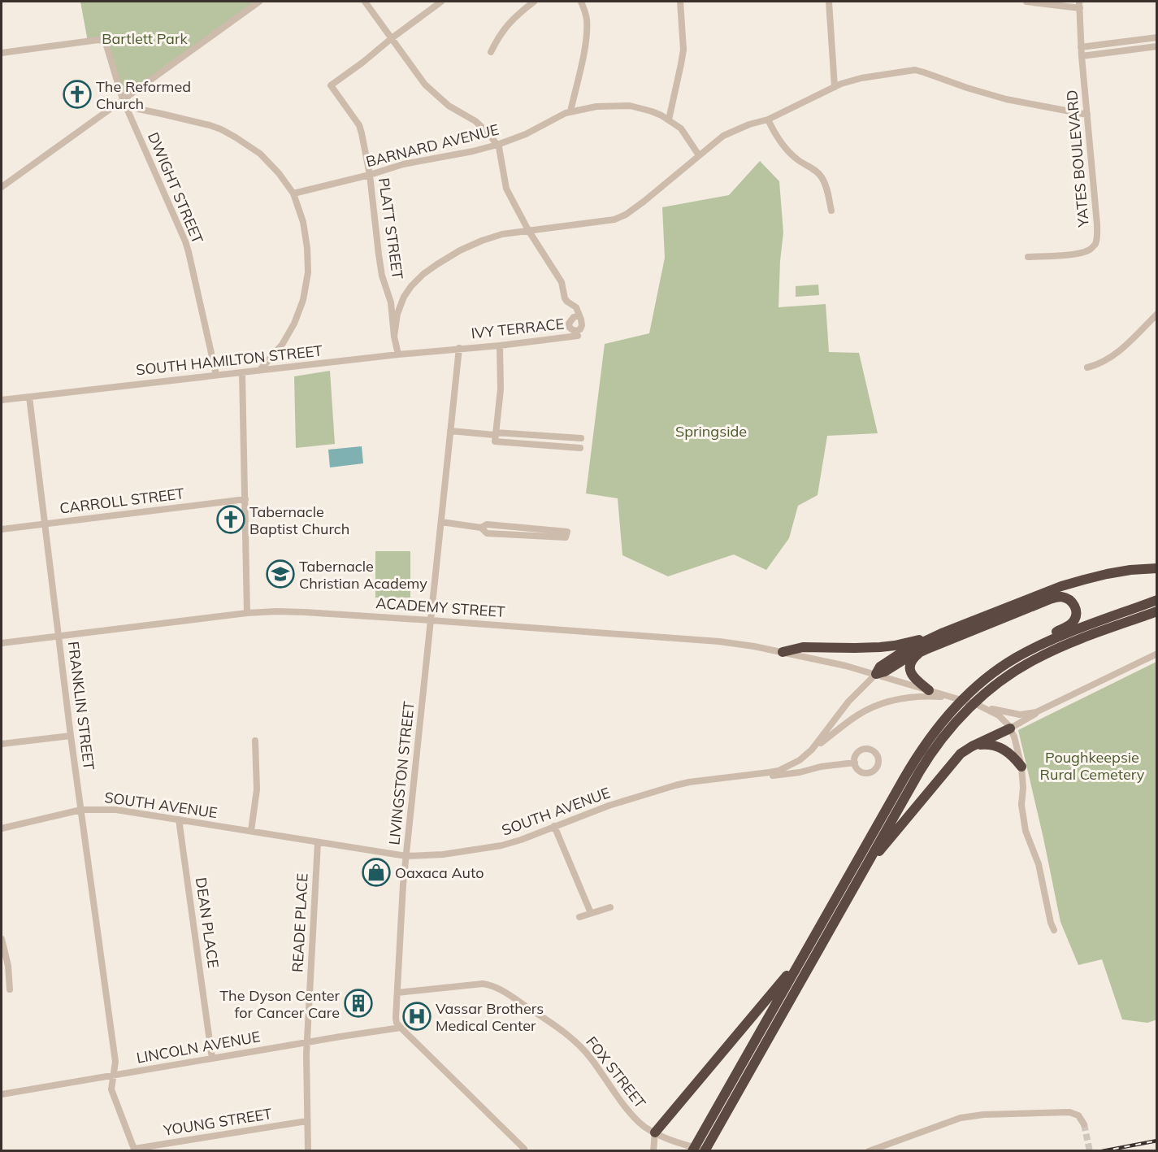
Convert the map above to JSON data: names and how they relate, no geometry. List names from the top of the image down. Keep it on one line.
{"streets":{"street":["BARNARD AVENUE","YATES BOULEVARD","DWIGHT STREET","PLATT STREET","IVY TERRACE","SOUTH HAMILTON STREET","CARROLL STREET","ACADEMY STREET","FRANKLIN STREET","LIVINGSTON STREET","SOUTH AVENUE","DEAN PLACE","READE PLACE","LINCOLN AVENUE","FOX STREET","YOUNG STREET"]},"crossings":[["BARNARD AVENUE","PLATT STREET"],["DWIGHT STREET","SOUTH HAMILTON STREET"],["PLATT STREET","SOUTH HAMILTON STREET"],["IVY TERRACE","SOUTH HAMILTON STREET"],["IVY TERRACE","LIVINGSTON STREET"],["SOUTH HAMILTON STREET","FRANKLIN STREET"],["SOUTH HAMILTON STREET","LIVINGSTON STREET"],["CARROLL STREET","FRANKLIN STREET"],["ACADEMY STREET","FRANKLIN STREET"],["ACADEMY STREET","LIVINGSTON STREET"],["ACADEMY STREET","SOUTH AVENUE"],["FRANKLIN STREET","SOUTH AVENUE"],["FRANKLIN STREET","LINCOLN AVENUE"],["FRANKLIN STREET","YOUNG STREET"],["LIVINGSTON STREET","SOUTH AVENUE"],["LIVINGSTON STREET","LINCOLN AVENUE"],["LIVINGSTON STREET","FOX STREET"],["SOUTH AVENUE","DEAN PLACE"],["SOUTH AVENUE","READE PLACE"],["DEAN PLACE","LINCOLN AVENUE"],["READE PLACE","LINCOLN AVENUE"],["READE PLACE","YOUNG STREET"]],"parks":["Bartlett Park","Springside","Poughkeepsie Rural Cemetery"],"places":{"church":["The Reformed Church","Tabernacle Baptist Church"],"school or university":["Tabernacle Christian Academy"],"shop":["Oaxaca Auto"],"building":["The Dyson Center for Cancer Care"],"hospital":["Vassar Brothers Medical Center"]}}
